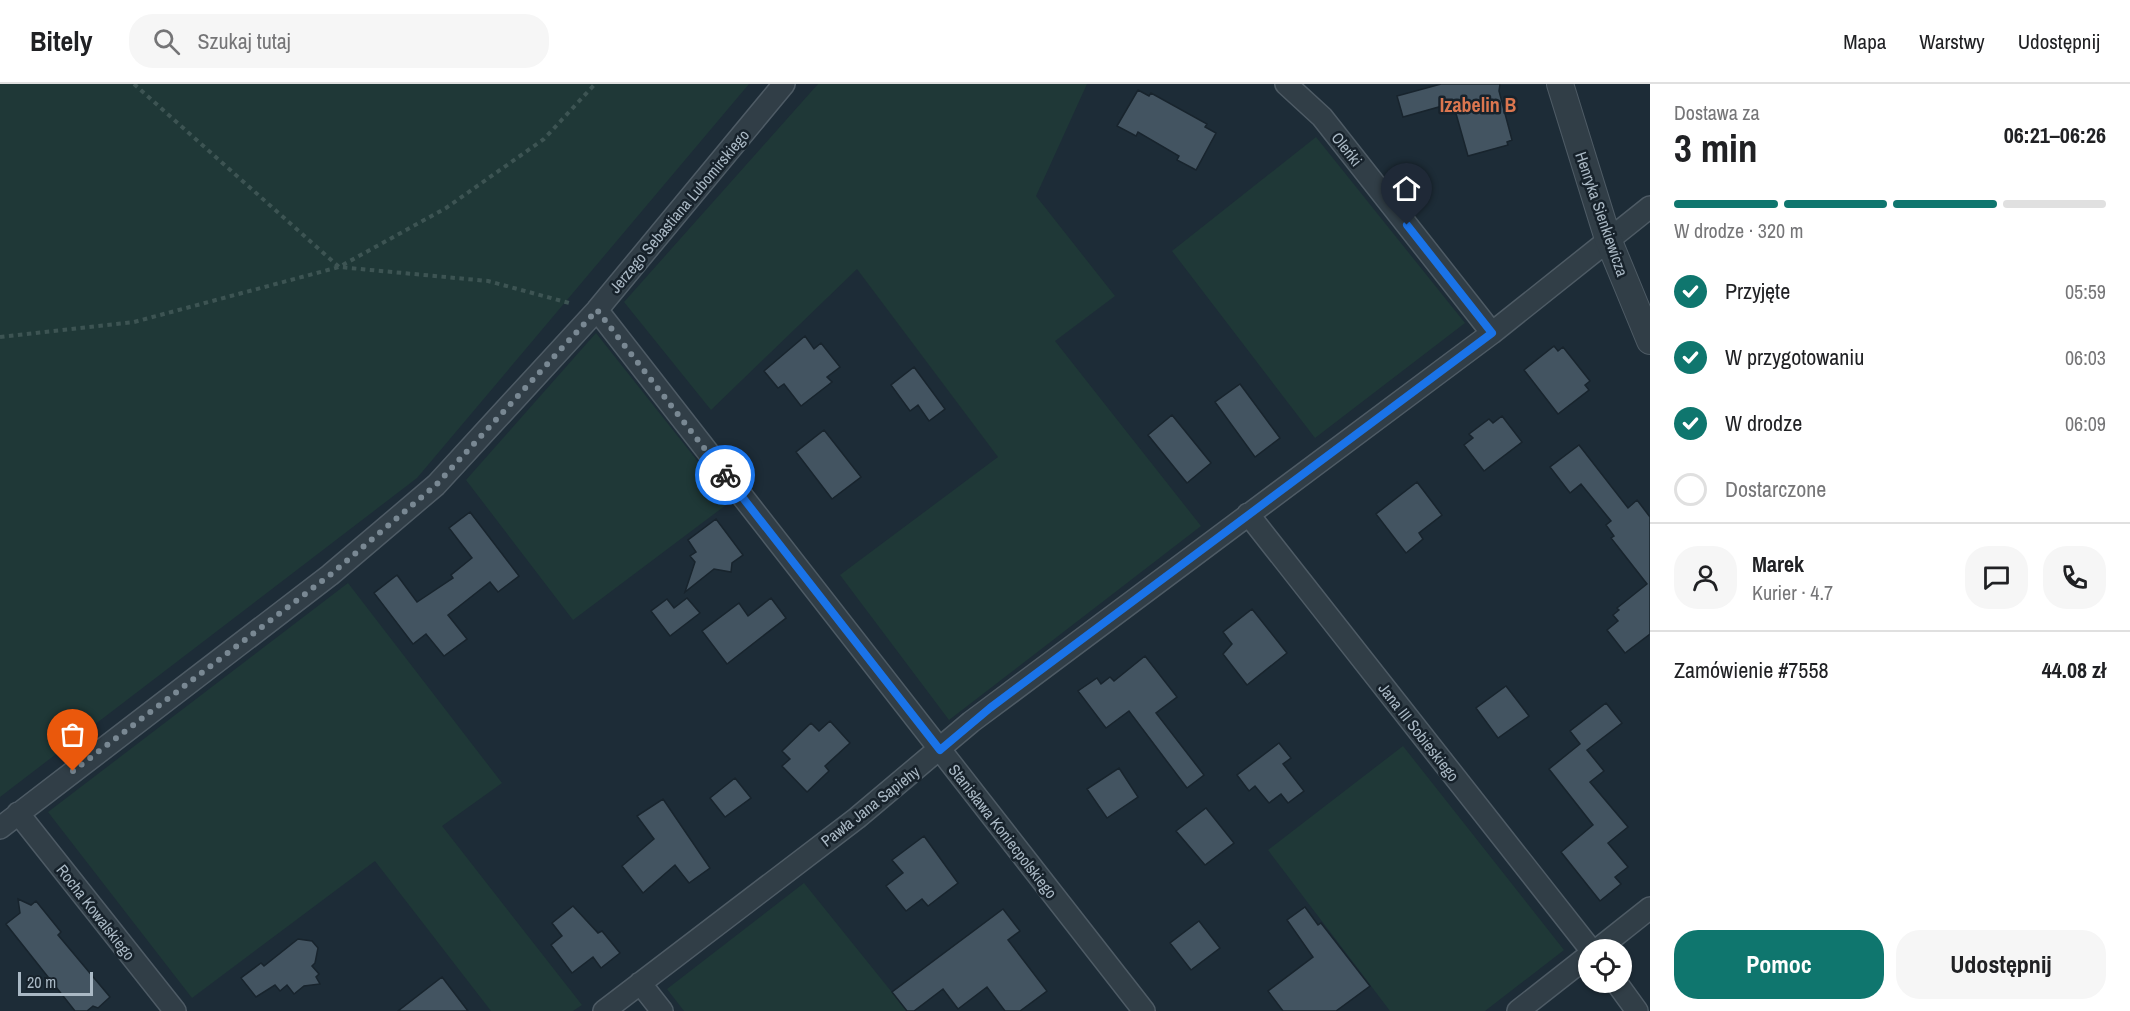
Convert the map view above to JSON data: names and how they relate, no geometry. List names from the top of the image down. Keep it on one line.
{"streets":{"street":["Oleńki","Jerzego Sebastiana Lubomirskiego","Henryka Sienkiewicza","Jana III Sobieskiego","Pawła Jana Sapiehy","Stanisława Koniecpolskiego","Rocha Kowalskiego"]},"crossings":[["Oleńki","Pawła Jana Sapiehy"],["Jerzego Sebastiana Lubomirskiego","Stanisława Koniecpolskiego"],["Jerzego Sebastiana Lubomirskiego","Rocha Kowalskiego"],["Henryka Sienkiewicza","Pawła Jana Sapiehy"],["Jana III Sobieskiego","Pawła Jana Sapiehy"],["Pawła Jana Sapiehy","Stanisława Koniecpolskiego"]],"districts":["Izabelin B"],"scale_bar":"20 m","page":{"header":"Bitely","search":"Szukaj tutaj","nav":["Mapa","Warstwy","Udostępnij"],"heading":["3 min","Dostawa za","06:21–06:26"],"panel":["Marek","Kurier · 4.7","Zamówienie #7558","44.08 zł"],"bar":"W drodze · 320 m","list":[["Przyjęte","05:59"],["W przygotowaniu","06:03"],["W drodze","06:09"],"Dostarczone"],"buttons":["Pomoc","Udostępnij"],"scale":"20 m"}}
